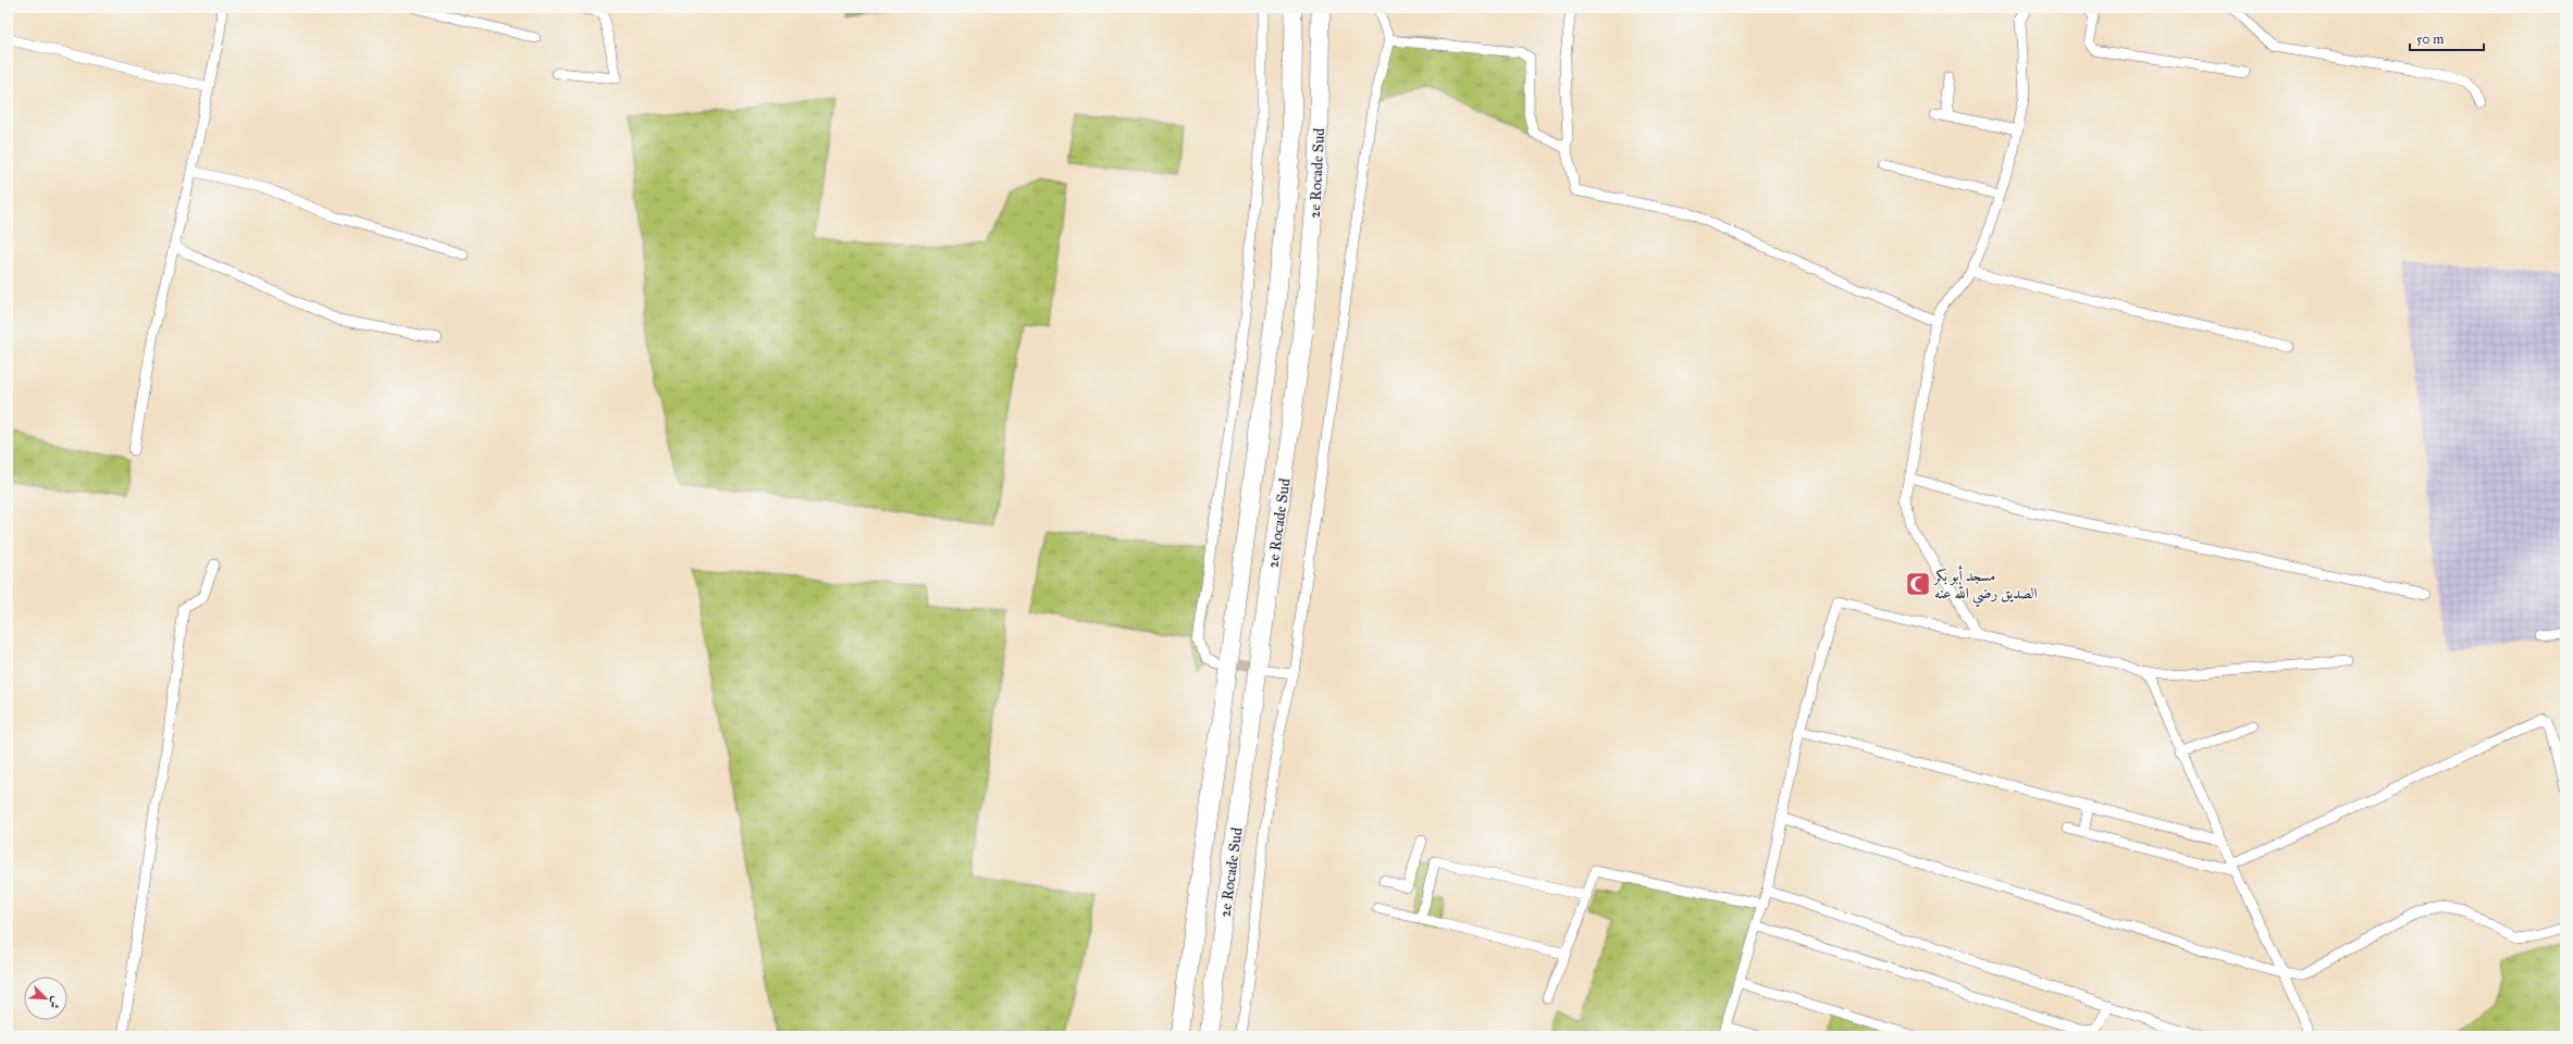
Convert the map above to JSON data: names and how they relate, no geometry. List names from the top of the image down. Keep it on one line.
{"streets":{"highway":["2e Rocade Sud"]},"places":{"mosque":["مسجد أبو بكر الصديق رضي الله عنه"]},"scale_bar":"50 m","north":"bottom right"}
